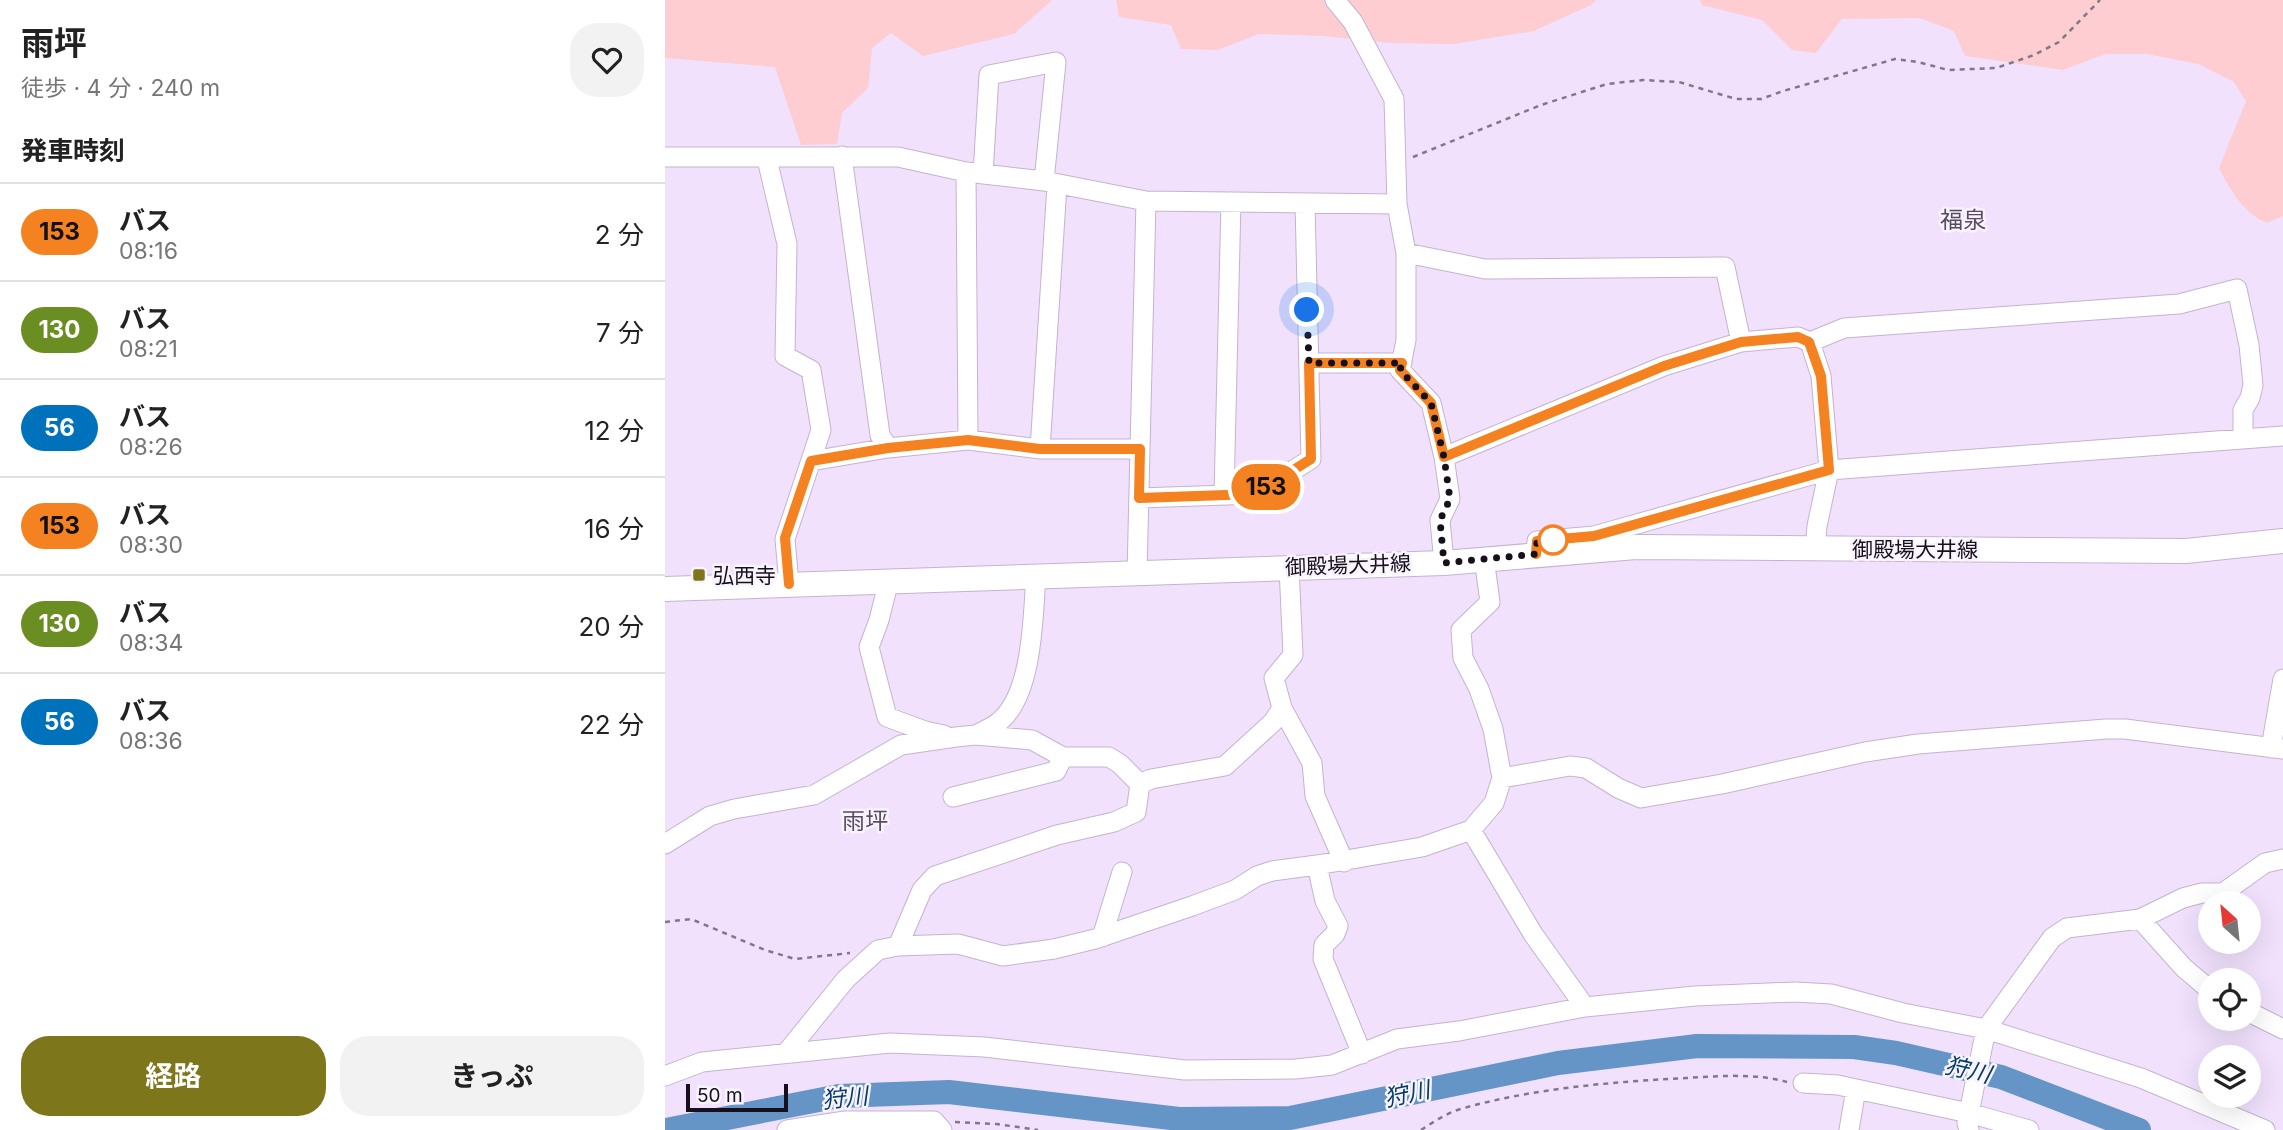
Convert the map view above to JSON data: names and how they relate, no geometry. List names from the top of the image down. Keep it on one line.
{"streets":{"main road":["御殿場大井線"]},"districts":["福泉","雨坪"],"water":["狩川"],"places":{"transit":["弘西寺"]},"lines":["bus line 153"],"scale_bar":"50 m","north":"top left","page":{"heading":[["雨坪","徒歩 · 4 分 · 240 m"],"発車時刻"],"on_map":"153","list":[{"mark":"153","name":"バス","note":"08:16","value":"2 分"},{"mark":"130","name":"バス","note":"08:21","value":"7 分"},{"mark":"56","name":"バス","note":"08:26","value":"12 分"},{"mark":"153","name":"バス","note":"08:30","value":"16 分"},{"mark":"130","name":"バス","note":"08:34","value":"20 分"},{"mark":"56","name":"バス","note":"08:36","value":"22 分"}],"buttons":["経路","きっぷ"],"scale":"50 m"}}
